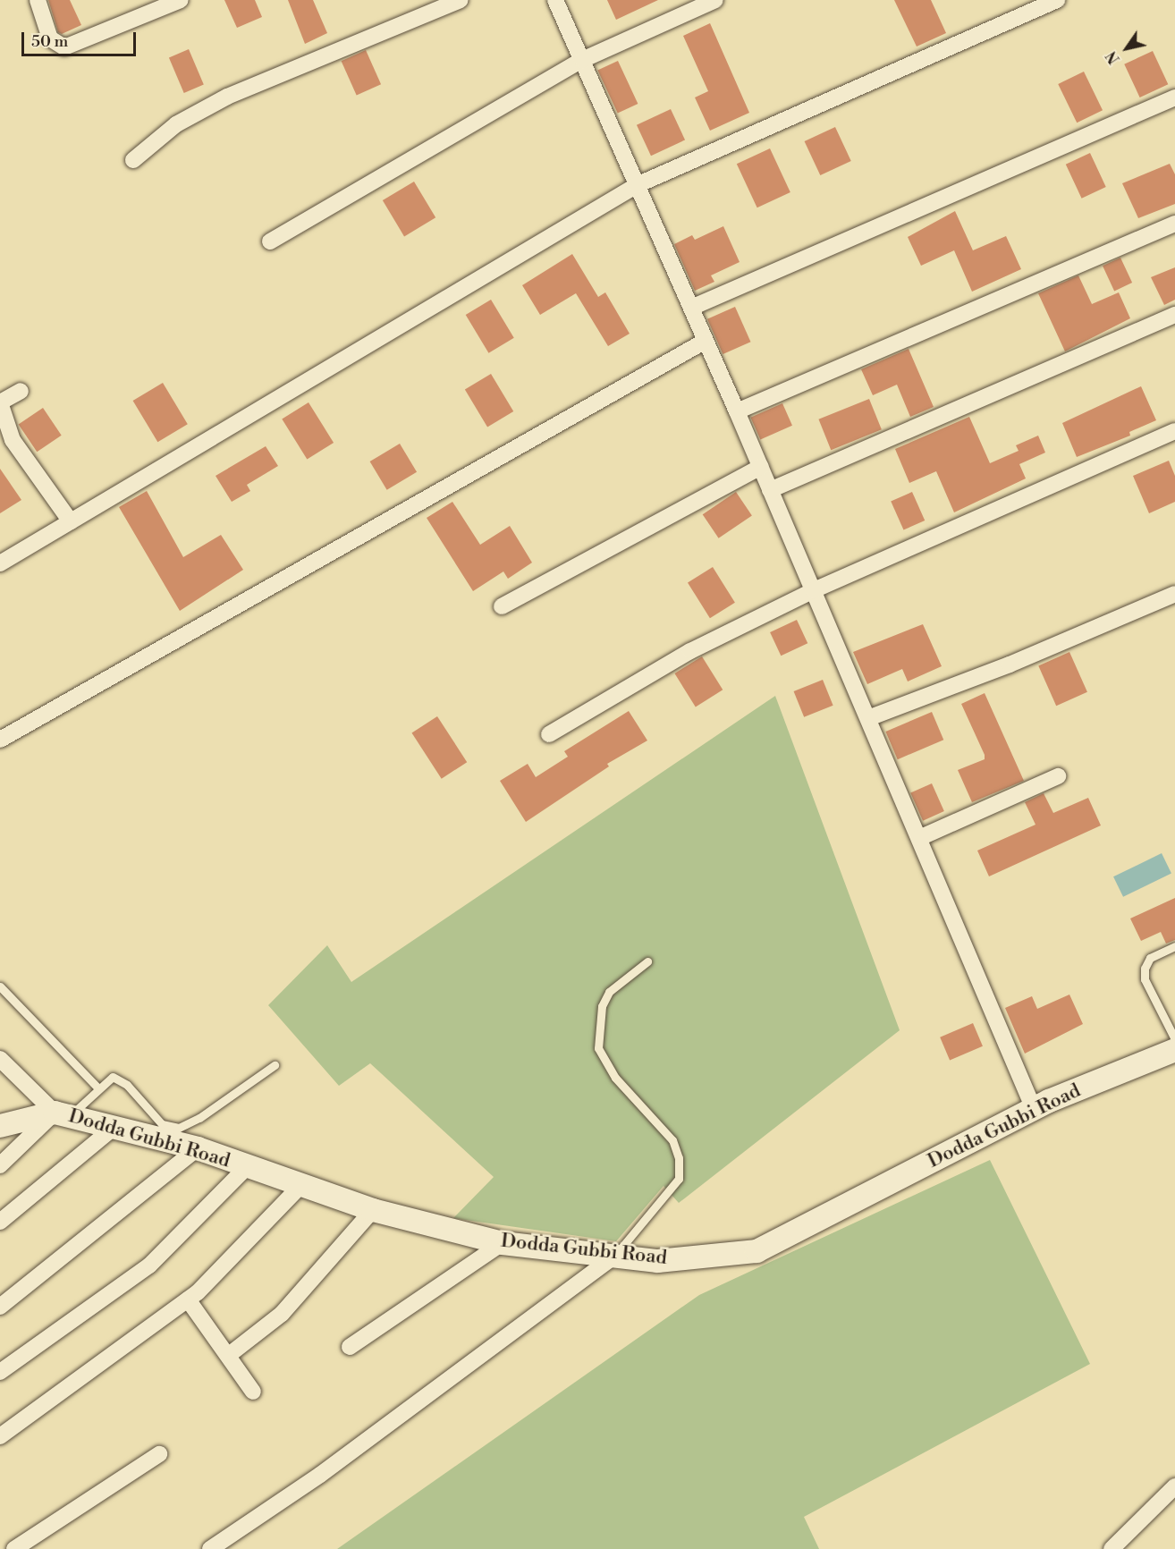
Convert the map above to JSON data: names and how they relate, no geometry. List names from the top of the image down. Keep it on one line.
{"streets":{"main road":["Dodda Gubbi Road"]},"scale_bar":"50 m","north":"bottom left"}
